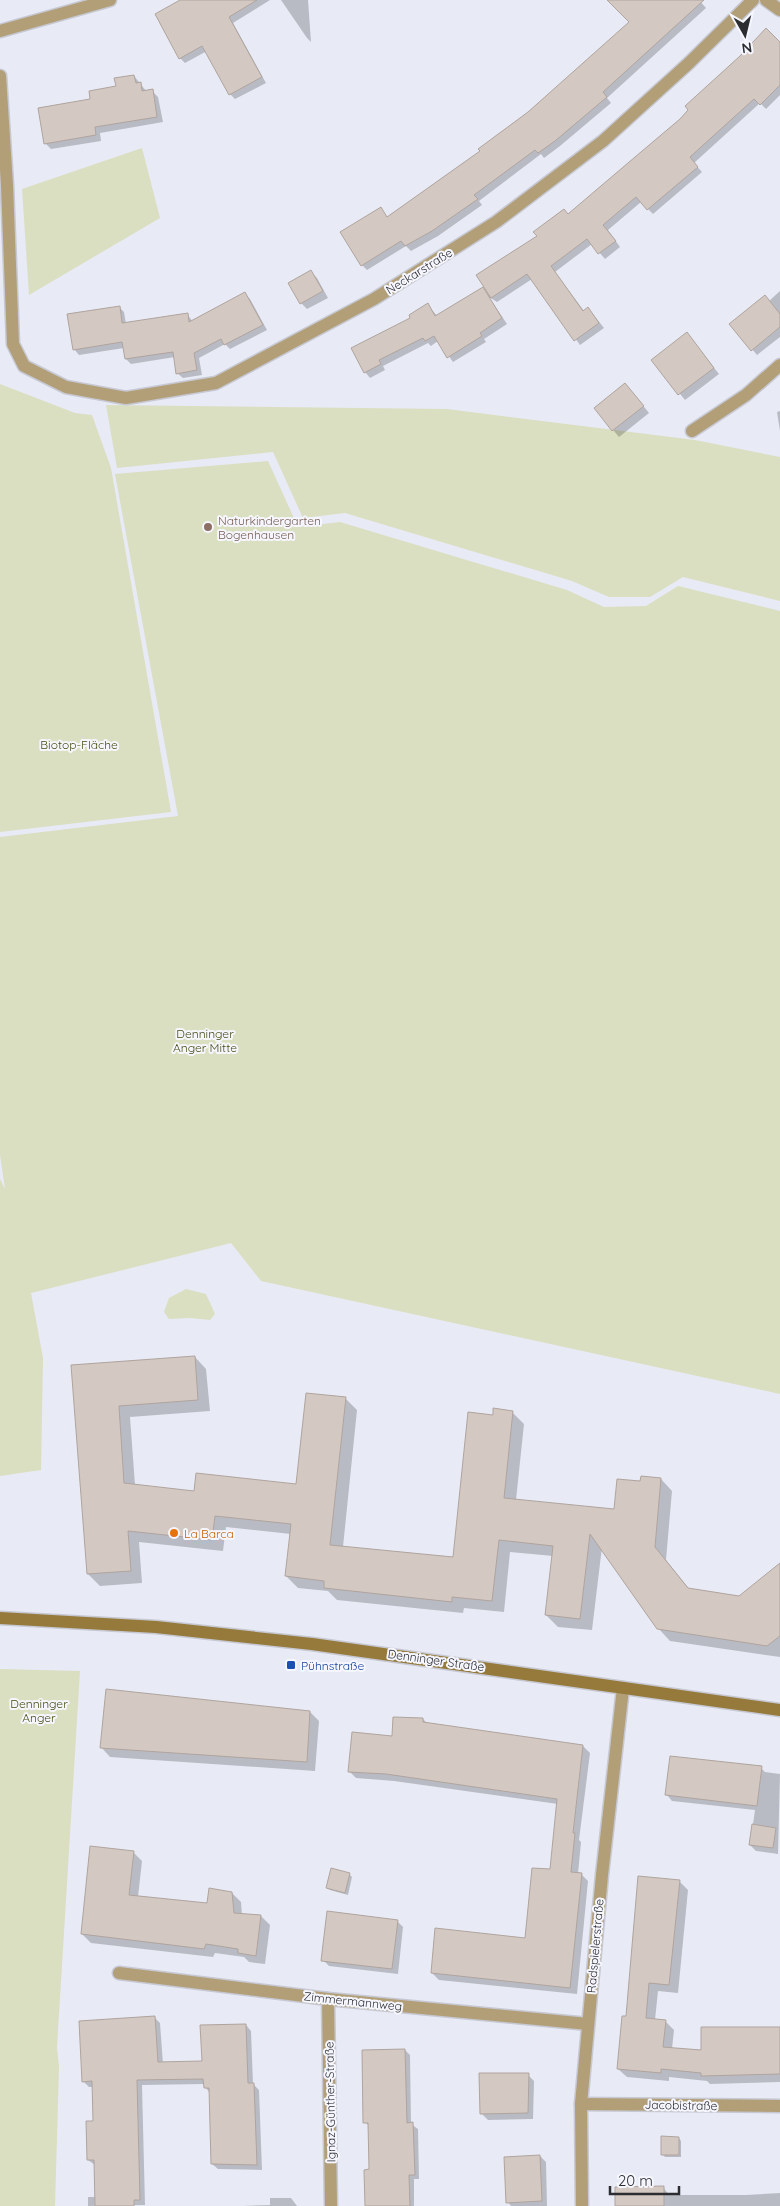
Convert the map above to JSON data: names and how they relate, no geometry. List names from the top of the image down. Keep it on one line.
{"streets":{"street":["Neckarstraße","Denninger Straße","Radspielerstraße","Zimmermannweg","Ignaz-Günther-Straße","Jacobistraße"]},"crossings":[["Denninger Straße","Radspielerstraße"],["Radspielerstraße","Zimmermannweg"],["Radspielerstraße","Jacobistraße"],["Zimmermannweg","Ignaz-Günther-Straße"]],"parks":["Biotop-Fläche","Denninger Anger Mitte","Denninger Anger"],"places":{"other":["Naturkindergarten Bogenhausen","La Barca"],"transit":["Pühnstraße"]},"scale_bar":"20 m","north":"bottom"}
